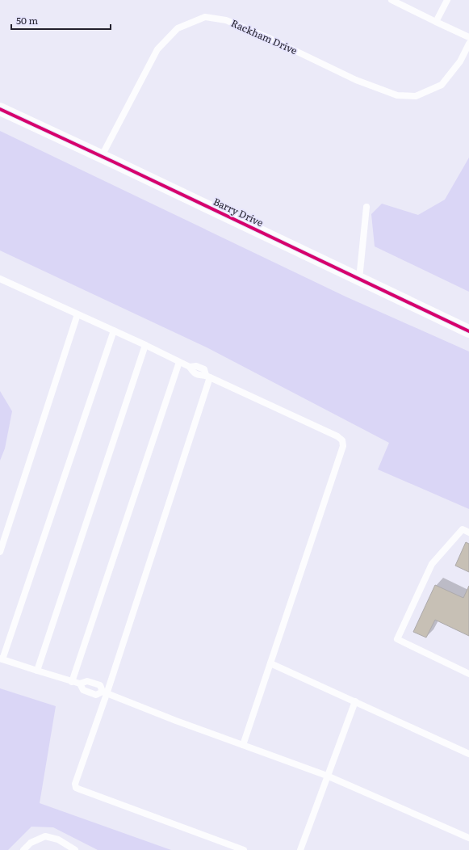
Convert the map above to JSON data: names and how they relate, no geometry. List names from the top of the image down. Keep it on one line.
{"streets":{"street":["Barry Drive"],"lane":["Rackham Drive"]},"crossings":[["Rackham Drive","Barry Drive"]],"scale_bar":"50 m"}
